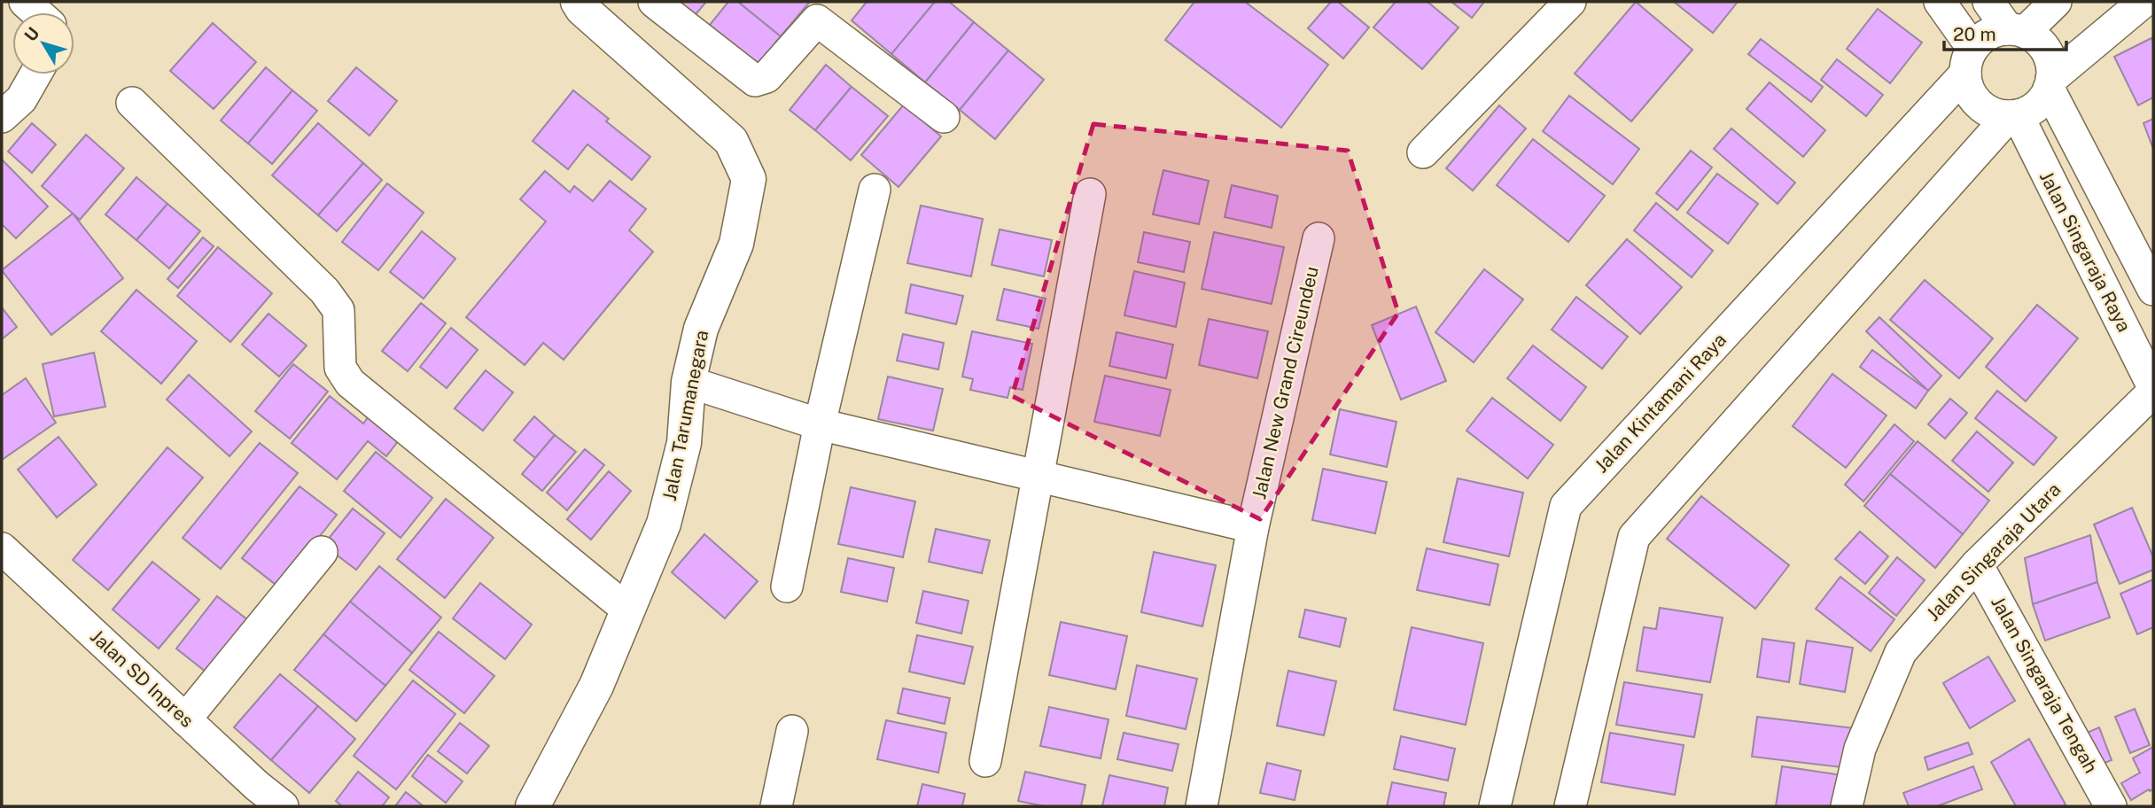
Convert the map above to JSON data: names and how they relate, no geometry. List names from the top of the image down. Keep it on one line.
{"streets":{"street":["Jalan Singaraja Raya","Jalan New Grand Cireundeu","Jalan Kintamani Raya","Jalan Tarumanegara","Jalan Singaraja Utara","Jalan SD Inpres","Jalan Singaraja Tengah"]},"crossings":[["Jalan Singaraja Raya","Jalan Kintamani Raya"],["Jalan Singaraja Utara","Jalan Singaraja Tengah"]],"scale_bar":"20 m","north":"top left"}
